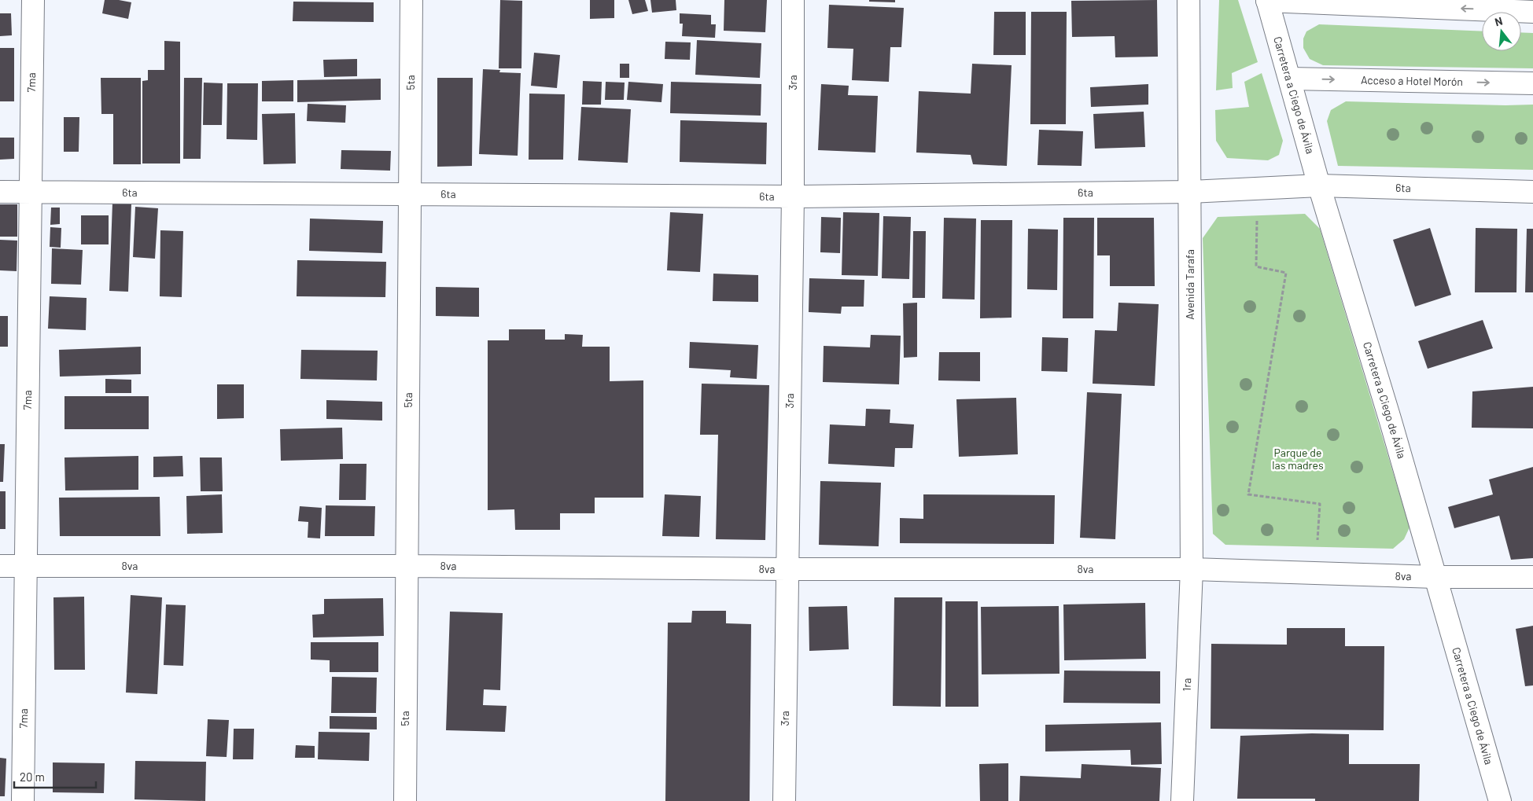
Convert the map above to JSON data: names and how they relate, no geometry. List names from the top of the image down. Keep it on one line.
{"streets":{"street":["Acceso a Hotel Morón","7ma","5ta","3ra","Carretera a Ciego de Ávila","6ta","Avenida Tarafa","8va","1ra"]},"crossings":[["Acceso a Hotel Morón","Carretera a Ciego de Ávila"],["7ma","6ta"],["7ma","8va"],["5ta","6ta"],["5ta","8va"],["3ra","6ta"],["3ra","8va"],["Carretera a Ciego de Ávila","6ta"],["Carretera a Ciego de Ávila","8va"],["6ta","Avenida Tarafa"],["Avenida Tarafa","8va"],["Avenida Tarafa","1ra"],["8va","1ra"]],"parks":["Parque de las madres"],"scale_bar":"20 m","north":"top"}
